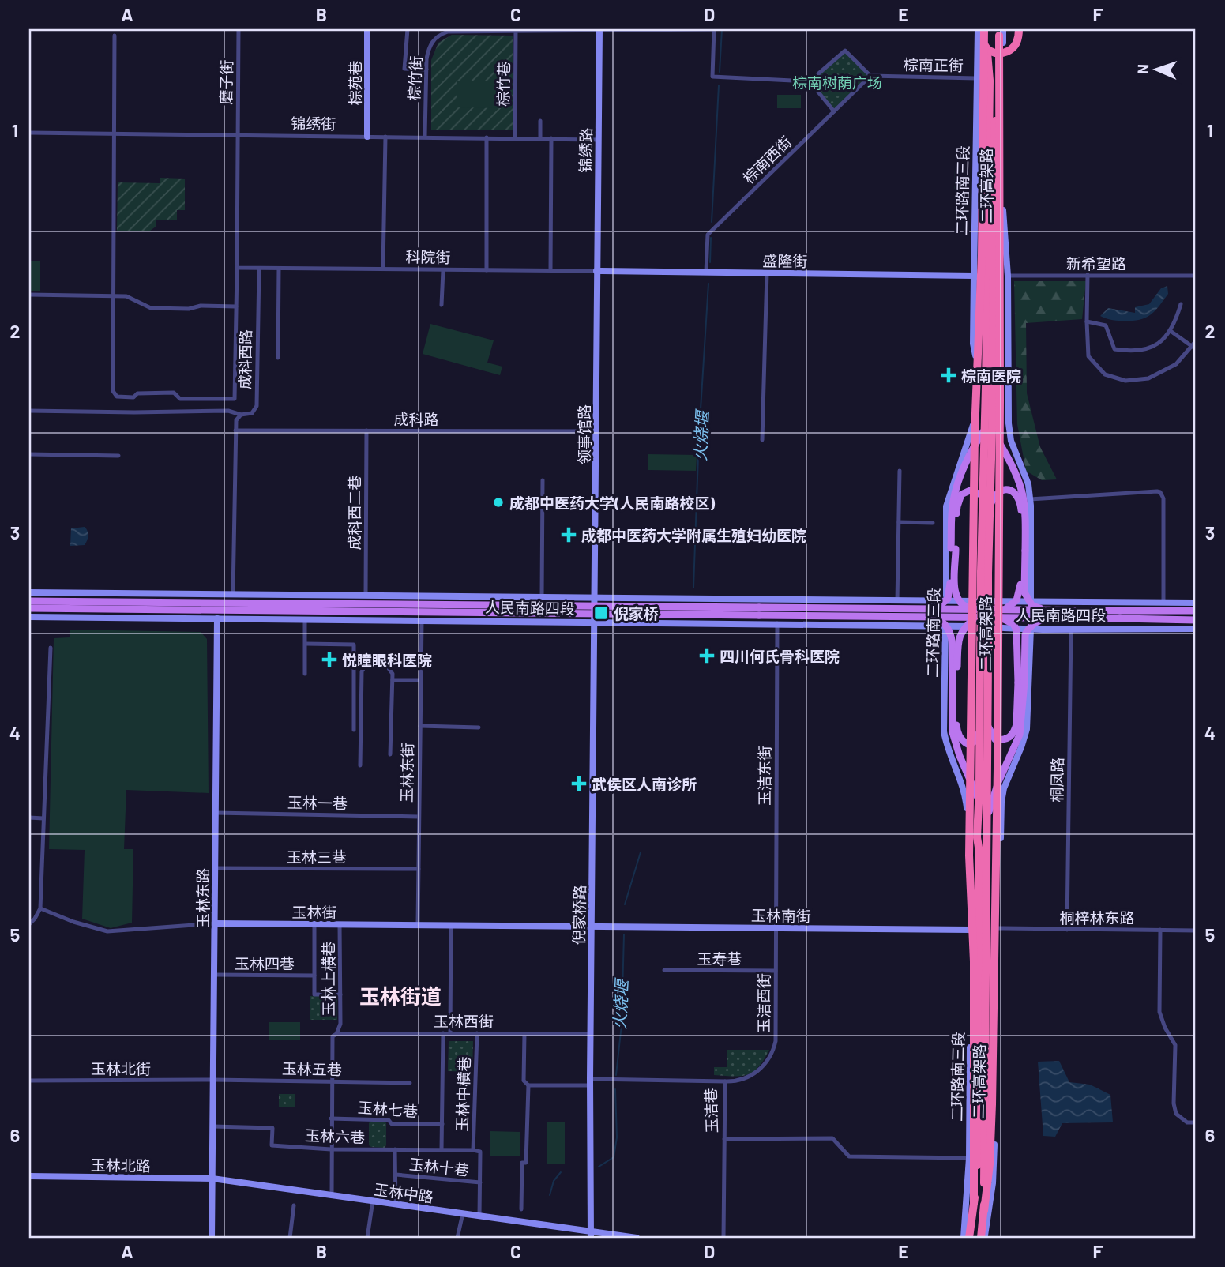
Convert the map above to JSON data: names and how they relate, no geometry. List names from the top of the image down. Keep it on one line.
{"streets":{"highway":["二环高架路"],"main road":["棕苑巷","锦绣路","二环路南三段","盛隆街","领事馆路","人民南路四段","玉林东路","玉林街","倪家桥路","玉林南街","玉林北路","玉林中路"],"street":["棕南正街","棕竹街","磨子街","棕竹巷","锦绣街","棕南西街","科院街","新希望路","成科西路","成科路","成科西二巷","玉林东街","玉洁东街","桐凤路","玉林一巷","玉林三巷","桐梓林东路","玉寿巷","玉林四巷","玉林上横巷","玉洁西街","玉林西街","玉林北街","玉林五巷","玉林中横巷","玉林七巷","玉洁巷","玉林六巷","玉林十巷"]},"crossings":[["棕南正街","棕南西街"],["棕南正街","二环路南三段"],["棕竹街","棕竹巷"],["棕竹街","锦绣街"],["棕竹街","锦绣路"],["磨子街","锦绣街"],["棕苑巷","锦绣街"],["棕竹巷","锦绣街"],["锦绣街","锦绣路"],["锦绣路","科院街"],["锦绣路","盛隆街"],["锦绣路","领事馆路"],["棕南西街","盛隆街"],["二环路南三段","盛隆街"],["二环路南三段","人民南路四段"],["二环路南三段","玉林南街"],["科院街","盛隆街"],["科院街","成科西路"],["科院街","领事馆路"],["盛隆街","领事馆路"],["成科西路","成科路"],["成科西路","人民南路四段"],["成科路","领事馆路"],["成科路","成科西二巷"],["领事馆路","人民南路四段"],["领事馆路","倪家桥路"],["成科西二巷","人民南路四段"],["人民南路四段","玉林东街"],["人民南路四段","玉洁东街"],["人民南路四段","桐凤路"],["人民南路四段","玉林东路"],["人民南路四段","倪家桥路"],["玉林东街","玉林一巷"],["玉林东街","玉林三巷"],["玉林东街","玉林街"],["玉洁东街","玉林南街"],["玉洁东街","玉洁西街"],["桐凤路","桐梓林东路"],["玉林一巷","玉林东路"],["玉林三巷","玉林东路"],["玉林东路","玉林街"],["玉林东路","玉林四巷"],["玉林东路","玉林北街"],["玉林东路","玉林五巷"],["玉林东路","玉林六巷"],["玉林东路","玉林北路"],["玉林东路","玉林中路"],["玉林街","倪家桥路"],["玉林街","玉林南街"],["玉林街","玉林上横巷"],["倪家桥路","玉林南街"],["倪家桥路","玉林西街"],["倪家桥路","玉洁巷"],["倪家桥路","玉林中路"],["玉林南街","玉洁西街"],["玉寿巷","玉洁西街"],["玉林上横巷","玉林西街"],["玉林上横巷","玉林五巷"],["玉林上横巷","玉林七巷"],["玉林上横巷","玉林六巷"],["玉林上横巷","玉林中路"],["玉洁西街","玉洁巷"],["玉林西街","玉林中横巷"],["玉林北街","玉林五巷"],["玉林中横巷","玉林六巷"],["玉林中横巷","玉林十巷"],["玉林中横巷","玉林中路"],["玉林北路","玉林中路"]],"districts":["玉林街道"],"water":["火烧堰"],"parks":["棕南树荫广场"],"places":{"health":["棕南医院","成都中医药大学附属生殖妇幼医院","四川何氏骨科医院","悦瞳眼科医院","武侯区人南诊所"],"other":["成都中医药大学(人民南路校区)"],"transit":["倪家桥"]},"north":"left","grid":{"columns":["A","B","C","D","E","F"],"rows":["1","2","3","4","5","6"]}}
